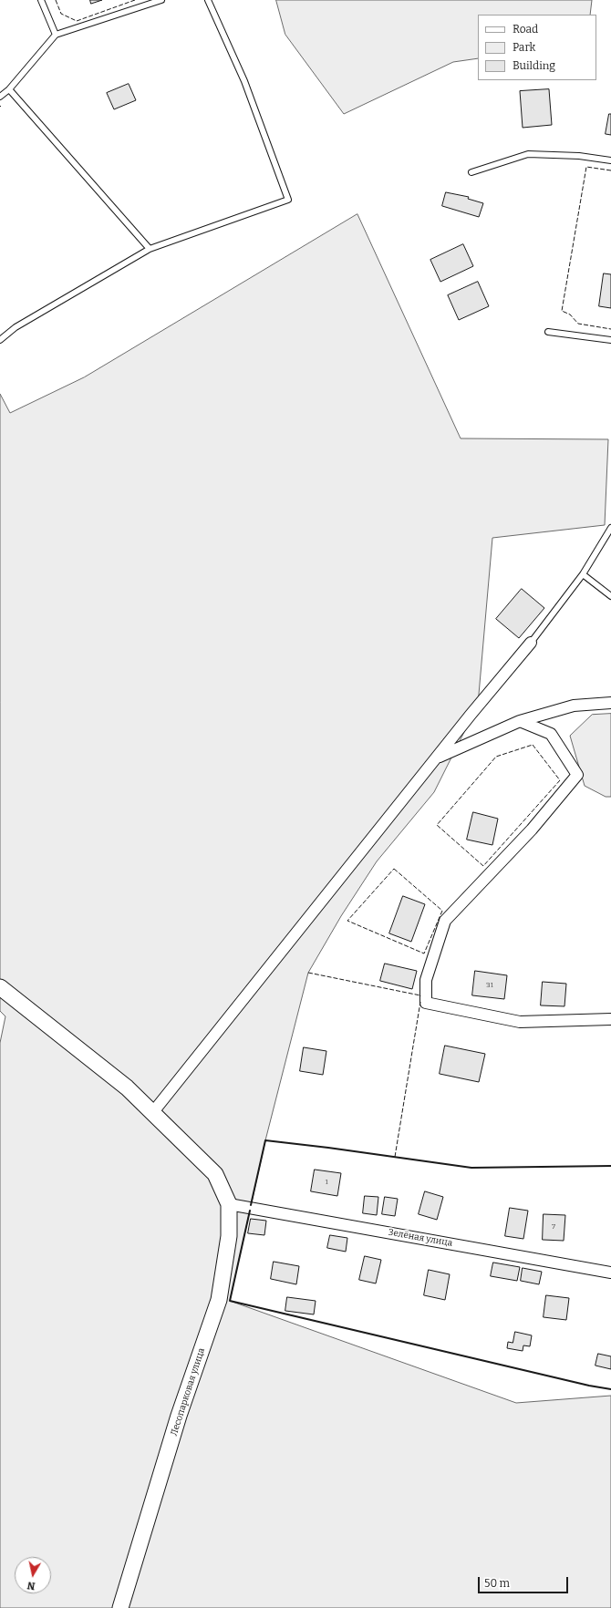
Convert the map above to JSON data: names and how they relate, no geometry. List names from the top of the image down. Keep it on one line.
{"streets":{"street":["Зелёная улица","Лесопарковая улица"]},"crossings":[["Зелёная улица","Лесопарковая улица"]],"house_numbers":["31","1","7"],"legend":["Road","Park","Building"],"scale_bar":"50 m","north":"bottom"}
